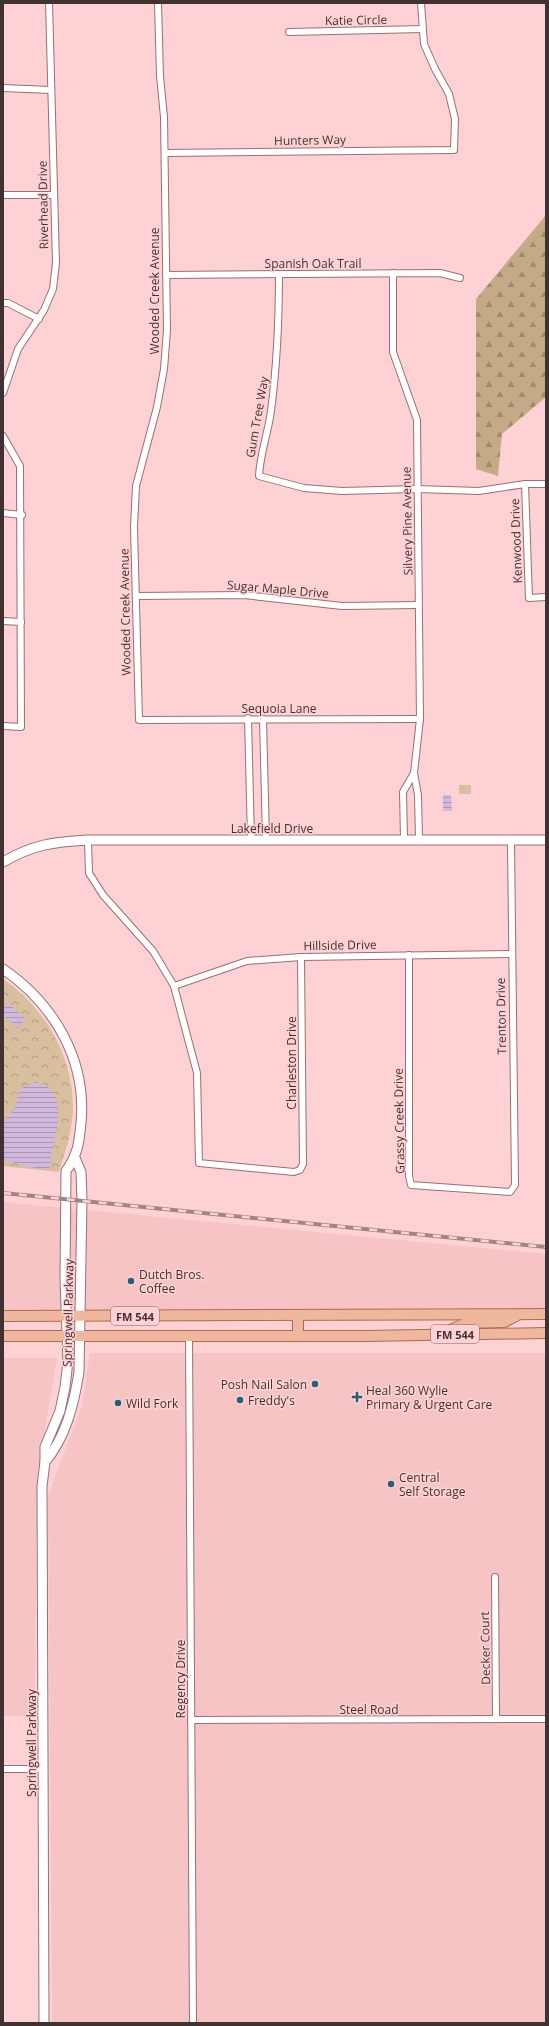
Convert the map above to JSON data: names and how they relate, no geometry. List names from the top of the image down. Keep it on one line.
{"streets":{"main road":["FM 544"],"street":["Katie Circle","Hunters Way","Riverhead Drive","Spanish Oak Trail","Wooded Creek Avenue","Gum Tree Way","Silvery Pine Avenue","Kenwood Drive","Sugar Maple Drive","Sequoia Lane","Lakefield Drive","Hillside Drive","Trenton Drive","Charleston Drive","Grassy Creek Drive","Springwell Parkway","Decker Court","Regency Drive","Steel Road"]},"crossings":[["Katie Circle","Hunters Way"],["Hunters Way","Wooded Creek Avenue"],["Spanish Oak Trail","Wooded Creek Avenue"],["Spanish Oak Trail","Gum Tree Way"],["Spanish Oak Trail","Silvery Pine Avenue"],["Wooded Creek Avenue","Sugar Maple Drive"],["Wooded Creek Avenue","Sequoia Lane"],["Gum Tree Way","Silvery Pine Avenue"],["Silvery Pine Avenue","Sugar Maple Drive"],["Silvery Pine Avenue","Sequoia Lane"],["Silvery Pine Avenue","Lakefield Drive"],["Lakefield Drive","Trenton Drive"],["Hillside Drive","Trenton Drive"],["Hillside Drive","Charleston Drive"],["Hillside Drive","Grassy Creek Drive"],["Trenton Drive","Grassy Creek Drive"],["Springwell Parkway","FM 544"],["FM 544","Regency Drive"],["Decker Court","Steel Road"],["Regency Drive","Steel Road"]],"places":{"other":["Dutch Bros. Coffee","Posh Nail Salon","Freddy's","Wild Fork","Central Self Storage"],"health":["Heal 360 Wylie Primary & Urgent Care"]}}
